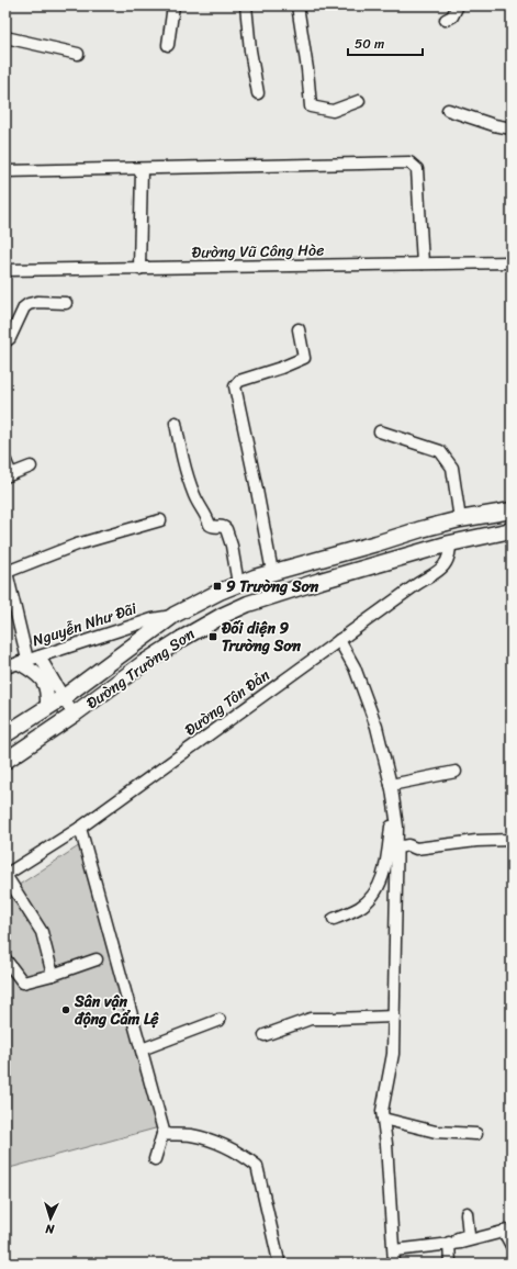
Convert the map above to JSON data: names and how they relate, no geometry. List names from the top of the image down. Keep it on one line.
{"streets":{"highway":["Đường Trường Sơn"],"street":["Đường Vũ Công Hòe","Nguyễn Như Đãi","Đường Tôn Đản"]},"crossings":[["Nguyễn Như Đãi","Đường Trường Sơn"],["Đường Trường Sơn","Đường Tôn Đản"]],"places":{"transit":["9 Trường Sơn","Đối diện 9 Trường Sơn"],"other":["Sân vận động Cẩm Lệ"]},"scale_bar":"50 m","north":"bottom"}
